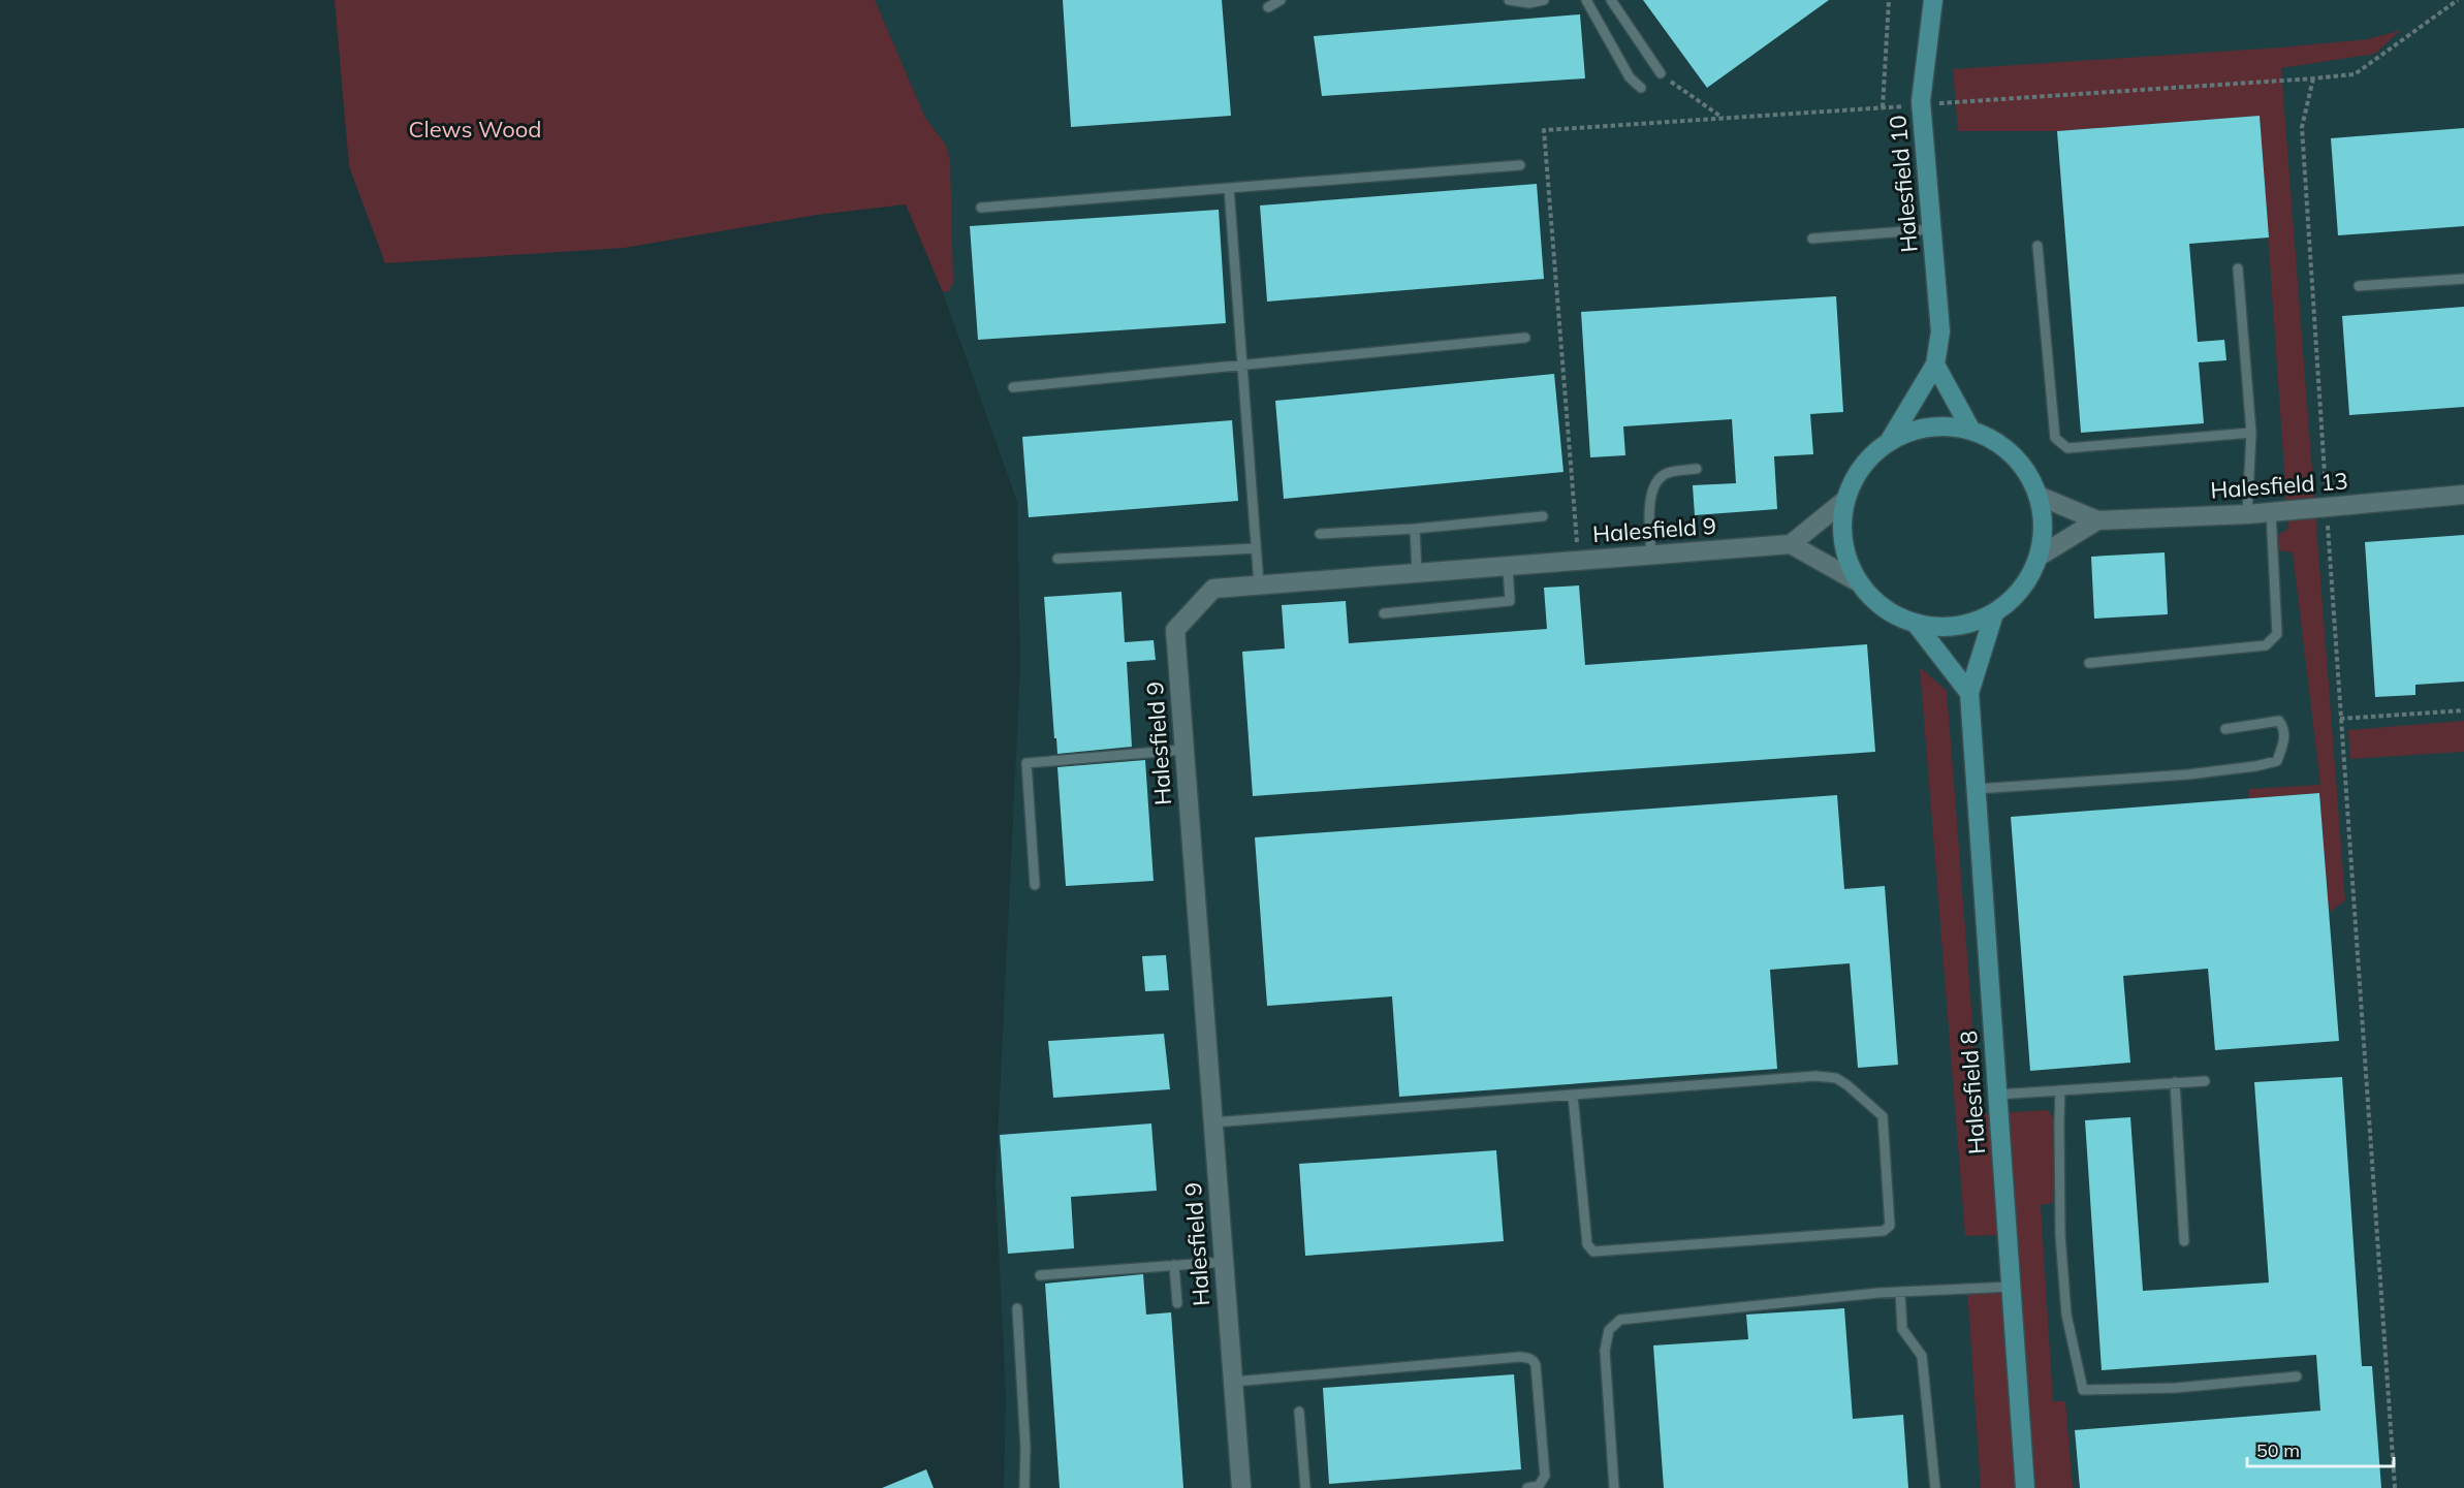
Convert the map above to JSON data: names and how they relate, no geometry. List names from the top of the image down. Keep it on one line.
{"streets":{"street":["Halesfield 10","Halesfield 13","Halesfield 9","Halesfield 8"]},"crossings":[["Halesfield 10","Halesfield 8"]],"parks":["Clews Wood"],"scale_bar":"50 m"}
